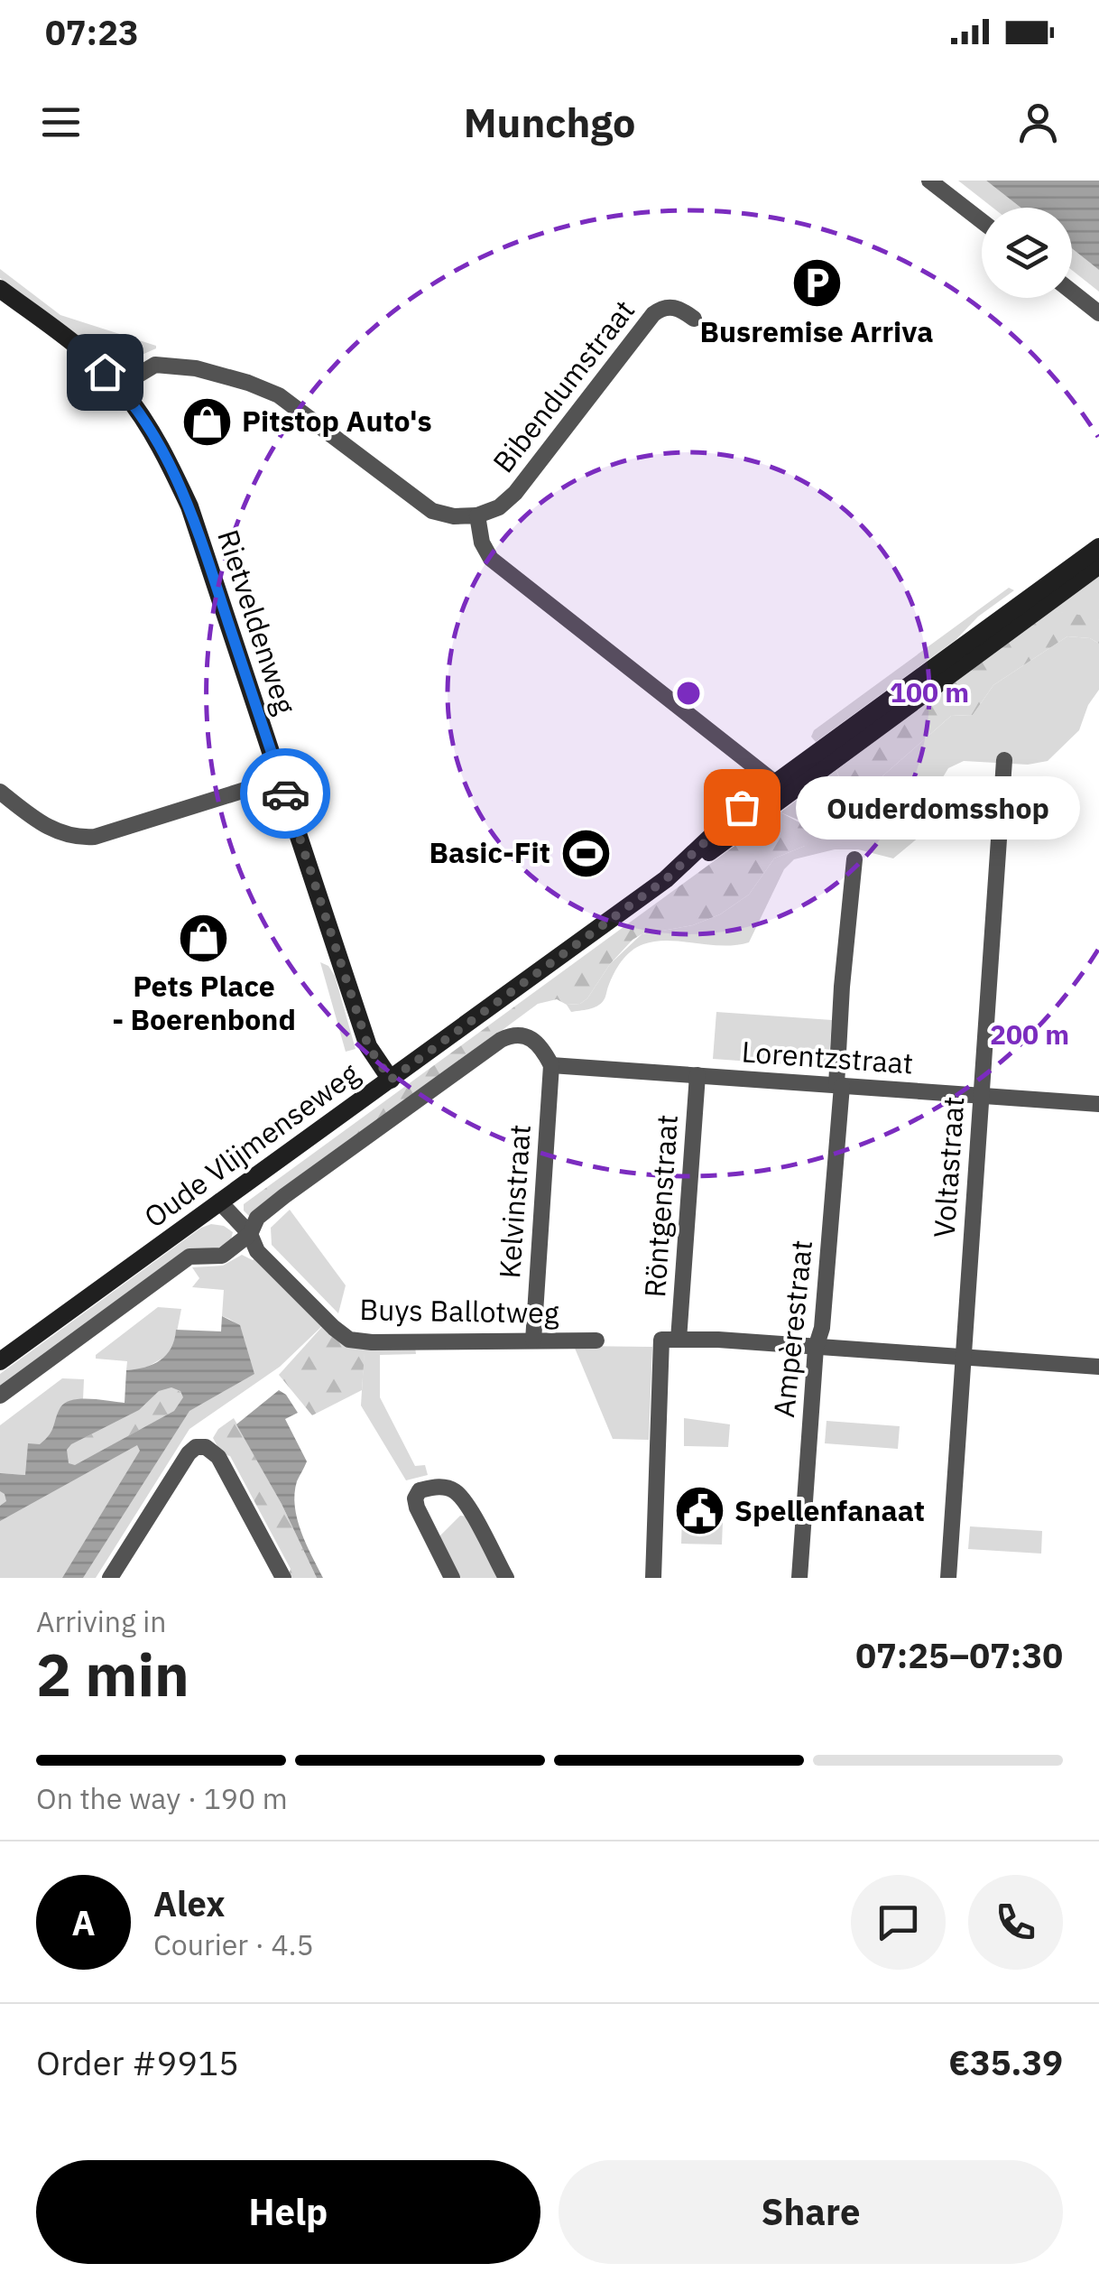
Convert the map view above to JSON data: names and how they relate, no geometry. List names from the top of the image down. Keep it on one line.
{"streets":{"street":["Bibendumstraat","Rietveldenweg","Lorentzstraat","Oude Vlijmenseweg","Voltastraat","Kelvinstraat","Röntgenstraat","Buys Ballotweg","Ampèrestraat"]},"crossings":[["Rietveldenweg","Oude Vlijmenseweg"],["Lorentzstraat","Oude Vlijmenseweg"],["Lorentzstraat","Voltastraat"],["Lorentzstraat","Kelvinstraat"],["Lorentzstraat","Röntgenstraat"],["Lorentzstraat","Ampèrestraat"],["Oude Vlijmenseweg","Kelvinstraat"],["Oude Vlijmenseweg","Buys Ballotweg"],["Kelvinstraat","Buys Ballotweg"]],"places":{"parking":["Busremise Arriva"],"shop":["Pitstop Auto's","Pets Place - Boerenbond"],"other":["Ouderdomsshop"],"sports":["Basic-Fit"],"public building":["Spellenfanaat"]},"page":{"status":"07:23","header":"Munchgo","bubble":"Ouderdomsshop","heading":["2 min","Arriving in","07:25–07:30"],"panel":["Alex","Courier · 4.5","Order #9915","€35.39"],"bar":"On the way · 190 m","round":"A","buttons":["Help","Share"]},"rings":["100 m","200 m"]}
